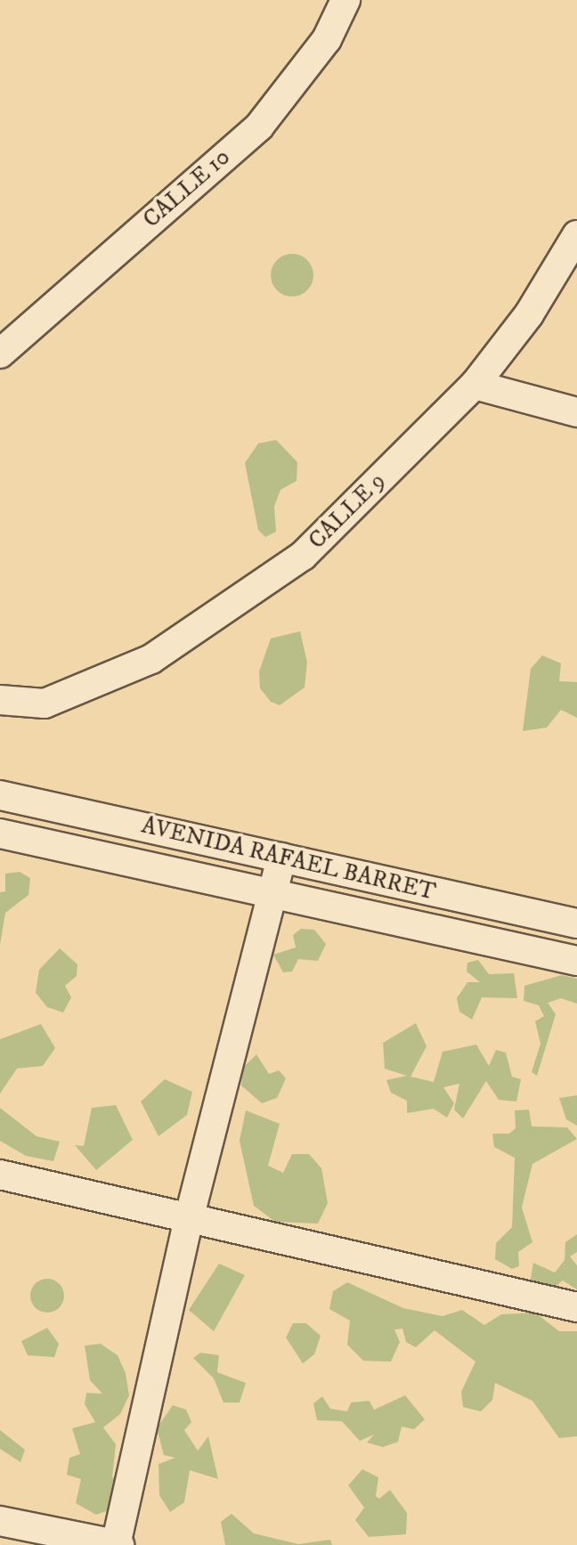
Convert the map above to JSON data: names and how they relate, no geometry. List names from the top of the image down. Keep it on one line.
{"streets":{"street":["CALLE 10","CALLE 9","AVENIDA RAFAEL BARRET"]}}
